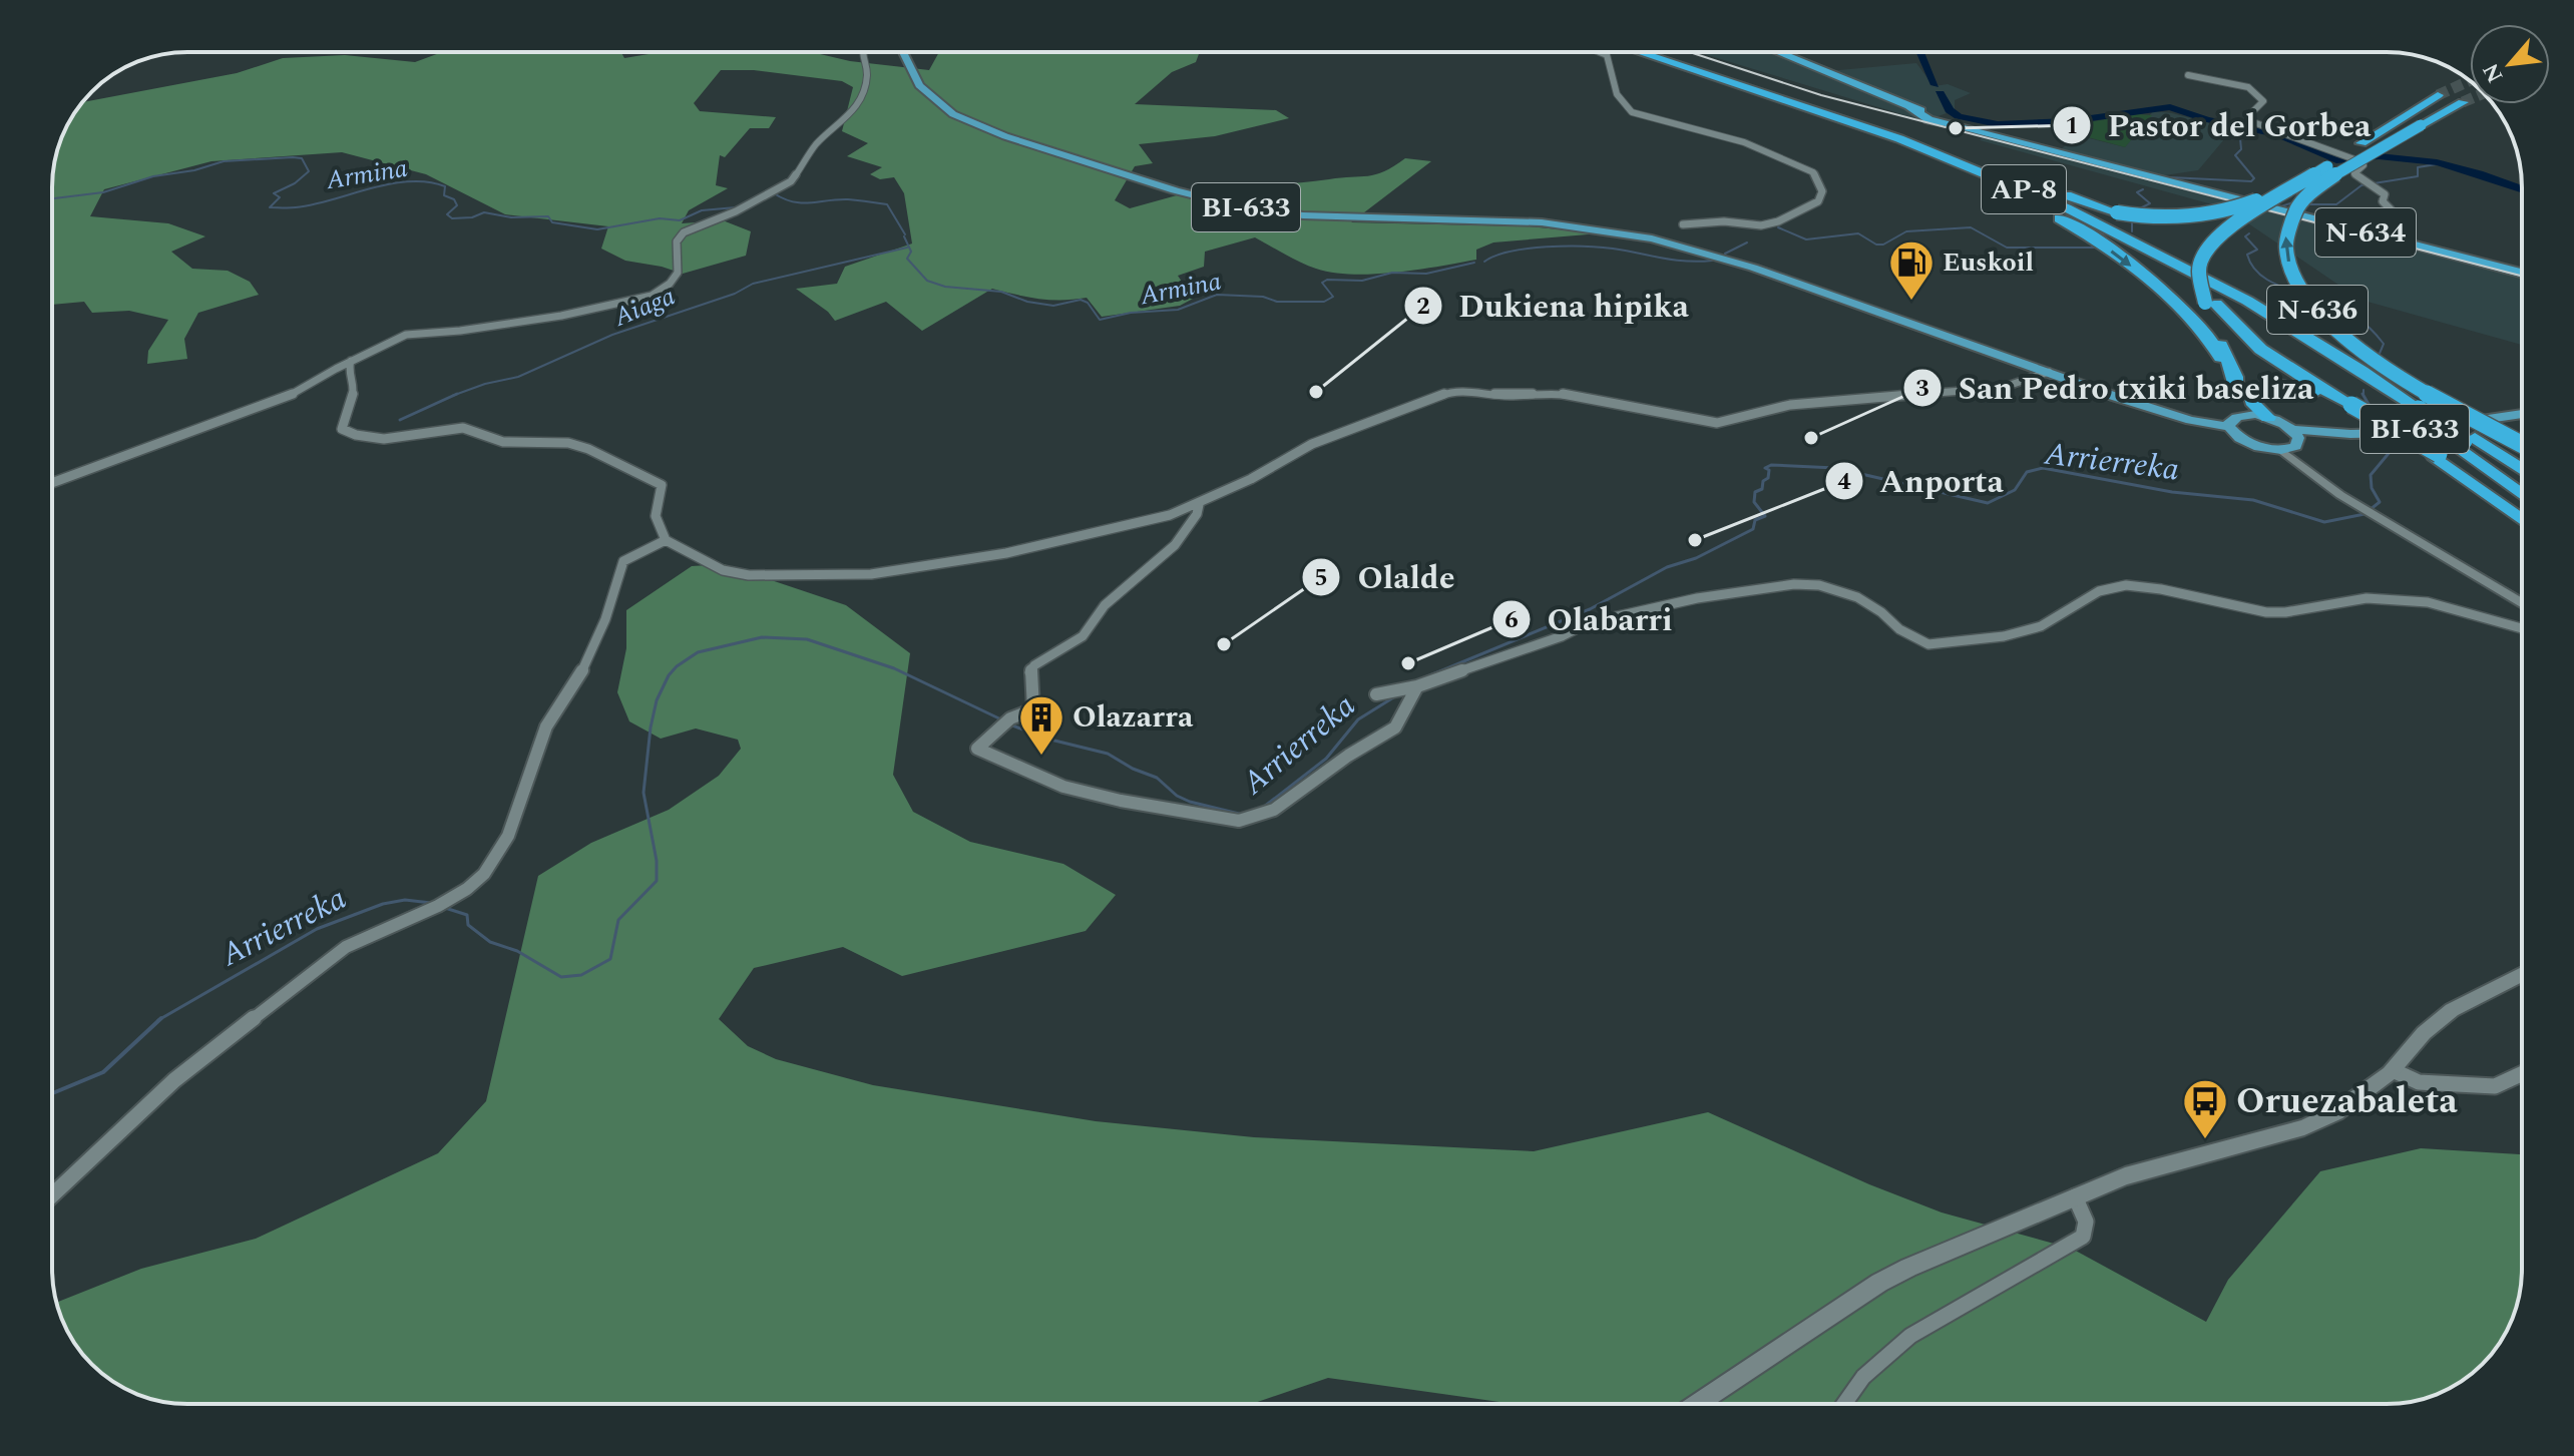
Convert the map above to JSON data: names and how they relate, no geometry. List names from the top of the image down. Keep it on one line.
{"streets":{"highway":["AP-8","N-634","N-636"],"main road":["BI-633"]},"water":["Armina","Aiaga","Arrierreka"],"places":{"other":["Pastor del Gorbea","Dukiena hipika","San Pedro txiki baseliza","Anporta","Olalde","Olabarri"],"fuel station":["Euskoil"],"building":["Olazarra"],"bus stop":["Oruezabaleta"]},"north":"bottom left"}
